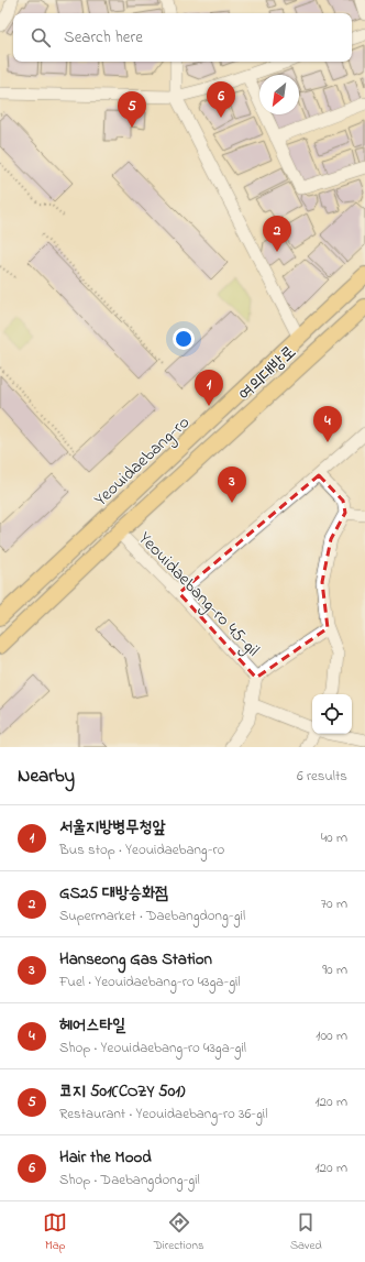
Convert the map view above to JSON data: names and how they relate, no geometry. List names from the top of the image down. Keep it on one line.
{"streets":{"main road":["여의대방로","Yeouidaebang-ro"],"street":["Yeouidaebang-ro 45-gil"]},"crossings":[["여의대방로","Yeouidaebang-ro 45-gil"]],"north":"bottom left","page":{"search":"Search here","pins":["6","5","2","1","4","3"],"heading":["Nearby","6 results"],"list":[{"mark":"1","name":"서울지방병무청앞","note":"Bus stop · Yeouidaebang-ro","value":"40 m"},{"mark":"2","name":"GS25 대방승화점","note":"Supermarket · Daebangdong-gil","value":"70 m"},{"mark":"3","name":"Hanseong Gas Station","note":"Fuel · Yeouidaebang-ro 43ga-gil","value":"90 m"},{"mark":"4","name":"헤어스타일","note":"Shop · Yeouidaebang-ro 43ga-gil","value":"100 m"},{"mark":"5","name":"코지 501(COZY 501)","note":"Restaurant · Yeouidaebang-ro 36-gil","value":"120 m"},{"mark":"6","name":"Hair the Mood","note":"Shop · Daebangdong-gil","value":"120 m"}],"nav":["Map","Directions","Saved"]}}
